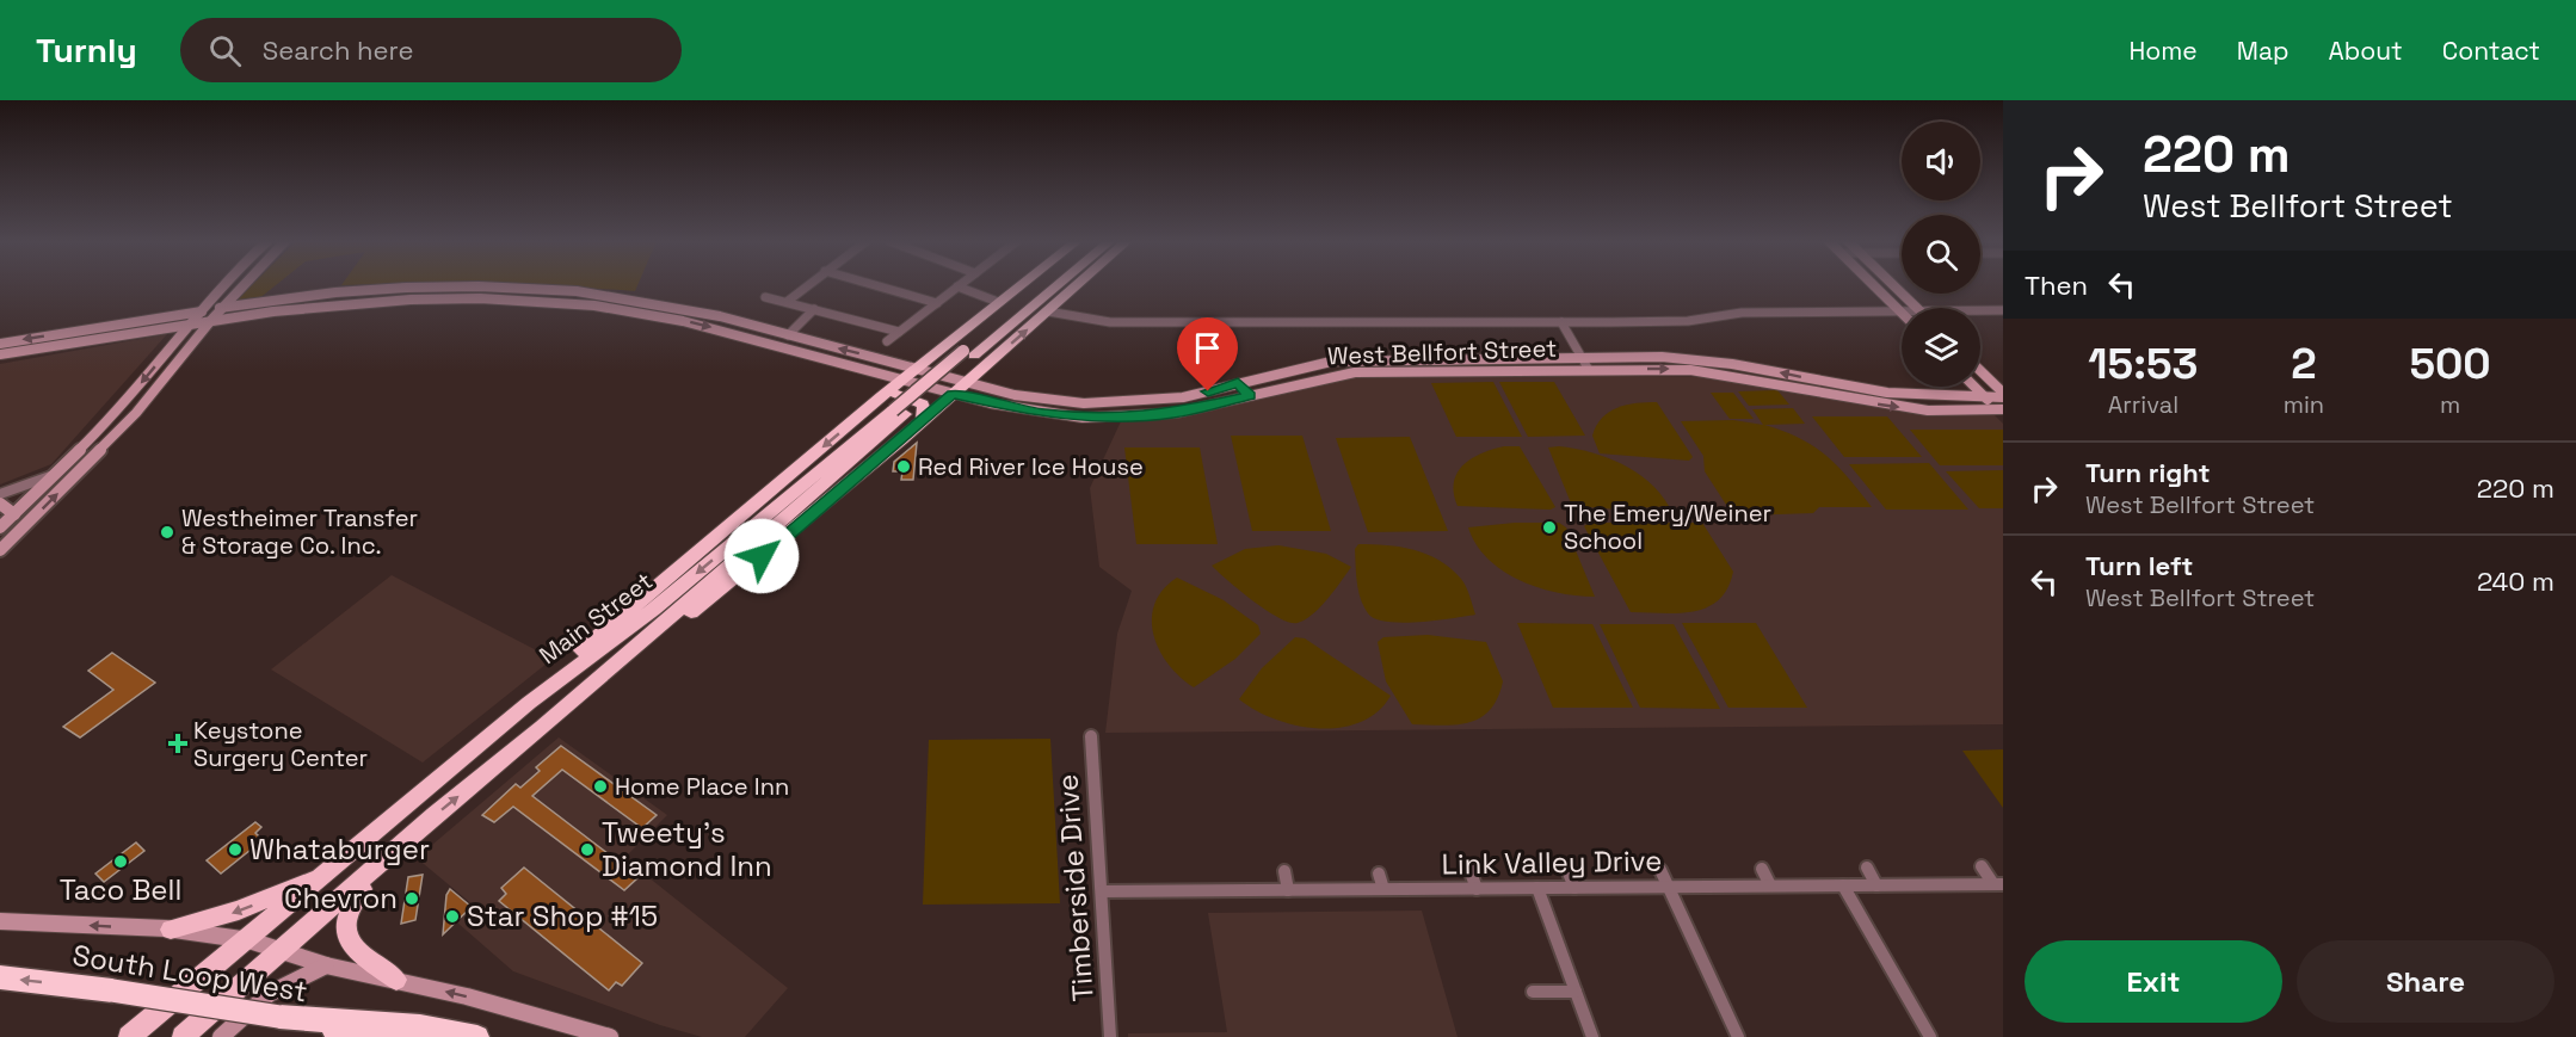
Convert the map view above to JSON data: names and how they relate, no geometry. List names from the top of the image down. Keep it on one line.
{"streets":{"highway":["Main Street","South Loop West"],"main road":["West Bellfort Street"],"street":["Link Valley Drive","Timberside Drive"]},"crossings":[["Link Valley Drive","Timberside Drive"]],"one_way":["South Loop West"],"places":{"other":["Red River Ice House","The Emery/Weiner School","Westheimer Transfer & Storage Co. Inc.","Home Place Inn","Whataburger","Tweety's Diamond Inn","Taco Bell","Chevron","Star Shop #15"],"health":["Keystone Surgery Center"]},"page":{"header":"Turnly","search":"Search here","nav":["Home","Map","About","Contact"],"turn":["220 m","West Bellfort Street"],"then":"Then","eta":["15:53","Arrival","2","min","500","m"],"list":[{"name":"Turn right","note":"West Bellfort Street","value":"220 m"},{"name":"Turn left","note":"West Bellfort Street","value":"240 m"}],"buttons":["Exit","Share"]}}
